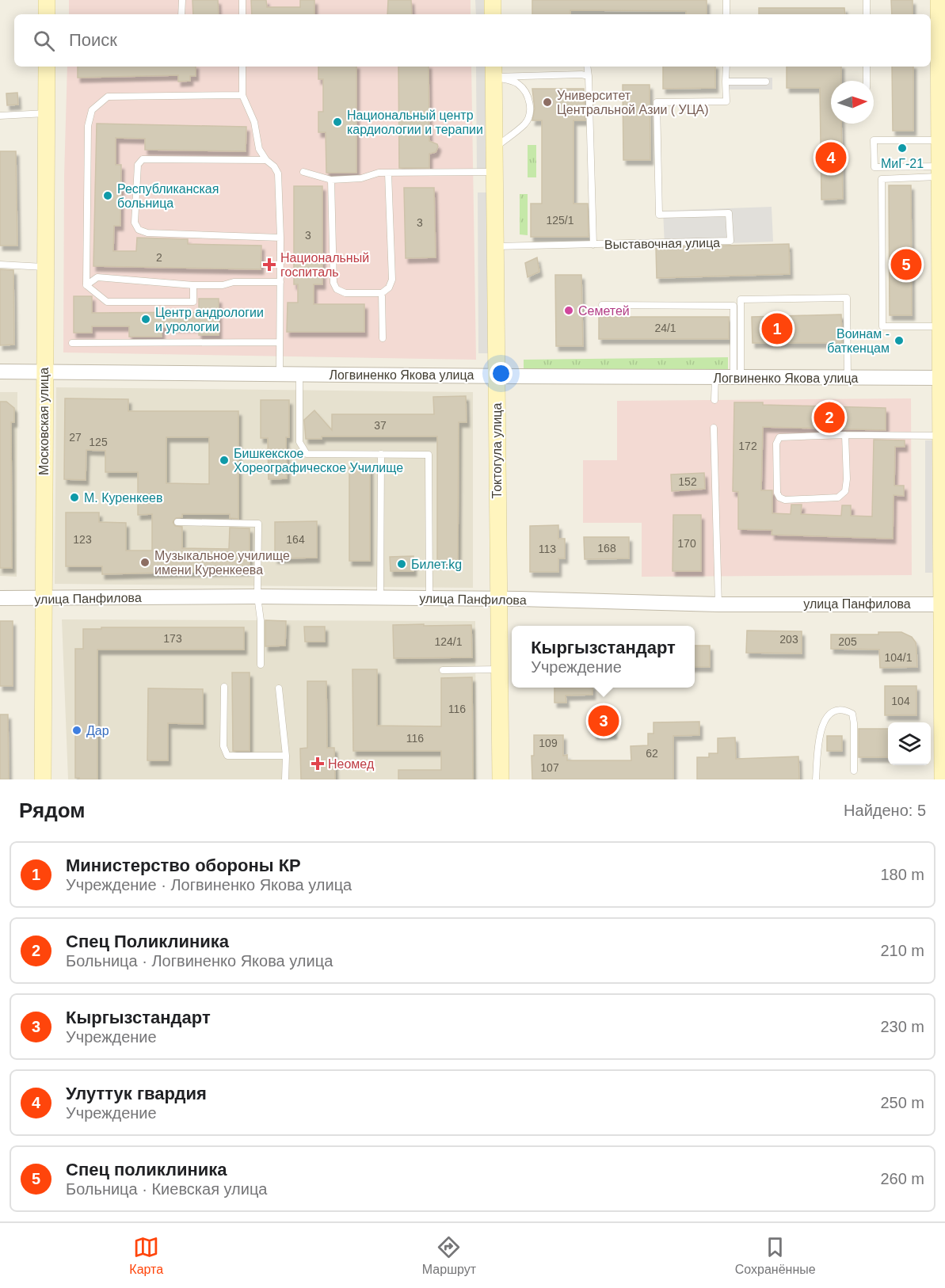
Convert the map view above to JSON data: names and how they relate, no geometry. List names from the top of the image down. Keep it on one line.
{"streets":{"main road":["Московская улица","Токтогула улица"],"street":["Логвиненко Якова улица","улица Панфилова"],"lane":["Выставочная улица"]},"crossings":[["Выставочная улица","Токтогула улица"],["Логвиненко Якова улица","Московская улица"],["Логвиненко Якова улица","Токтогула улица"],["Московская улица","улица Панфилова"],["Токтогула улица","улица Панфилова"]],"places":{"other":["Университет Центральной Азии ( УЦА)","Национальный центр кардиологии и терапии","МиГ-21","Республиканская больница","Семетей","Центр андрологии и урологии","Воинам - баткенцам","Бишкекское Хореографическое Училище","М. Куренкеев","Музыкальное училище имени Куренкеева","Билет.kg","Дар"],"health":["Национальный госпиталь","Неомед"]},"house_numbers":["125/1","3","3","2","24/1","37","27","125","172","152","123","164","170","168","113","173","203","124/1","205","104/1","104","116","116","109","62","107"],"north":"right","page":{"search":"Поиск","pins":["4","5","1","2","3"],"popup":["Кыргызстандарт","Учреждение"],"heading":["Рядом","Найдено: 5"],"list":[{"mark":"1","name":"Министерство обороны КР","note":"Учреждение · Логвиненко Якова улица","value":"180 m"},{"mark":"2","name":"Спец Поликлиника","note":"Больница · Логвиненко Якова улица","value":"210 m"},{"mark":"3","name":"Кыргызстандарт","note":"Учреждение","value":"230 m"},{"mark":"4","name":"Улуттук гвардия","note":"Учреждение","value":"250 m"},{"mark":"5","name":"Спец поликлиника","note":"Больница · Киевская улица","value":"260 m"}],"nav":["Карта","Маршрут","Сохранённые"]}}
